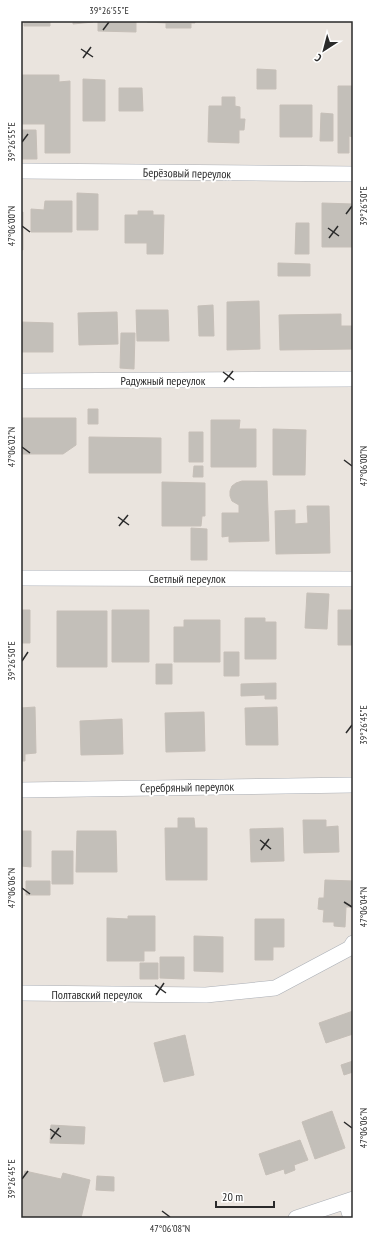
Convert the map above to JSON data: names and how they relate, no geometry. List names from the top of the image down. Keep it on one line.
{"streets":{"street":["Берёзовый переулок","Радужный переулок","Светлый переулок","Серебряный переулок","Полтавский переулок"]},"scale_bar":"20 m","north":"bottom left","coordinates":["39°26'55\"E","39°26'50\"E","47°06'00\"N","47°06'02\"N","39°26'45\"E","47°06'06\"N","47°06'04\"N","47°06'08\"N"]}
